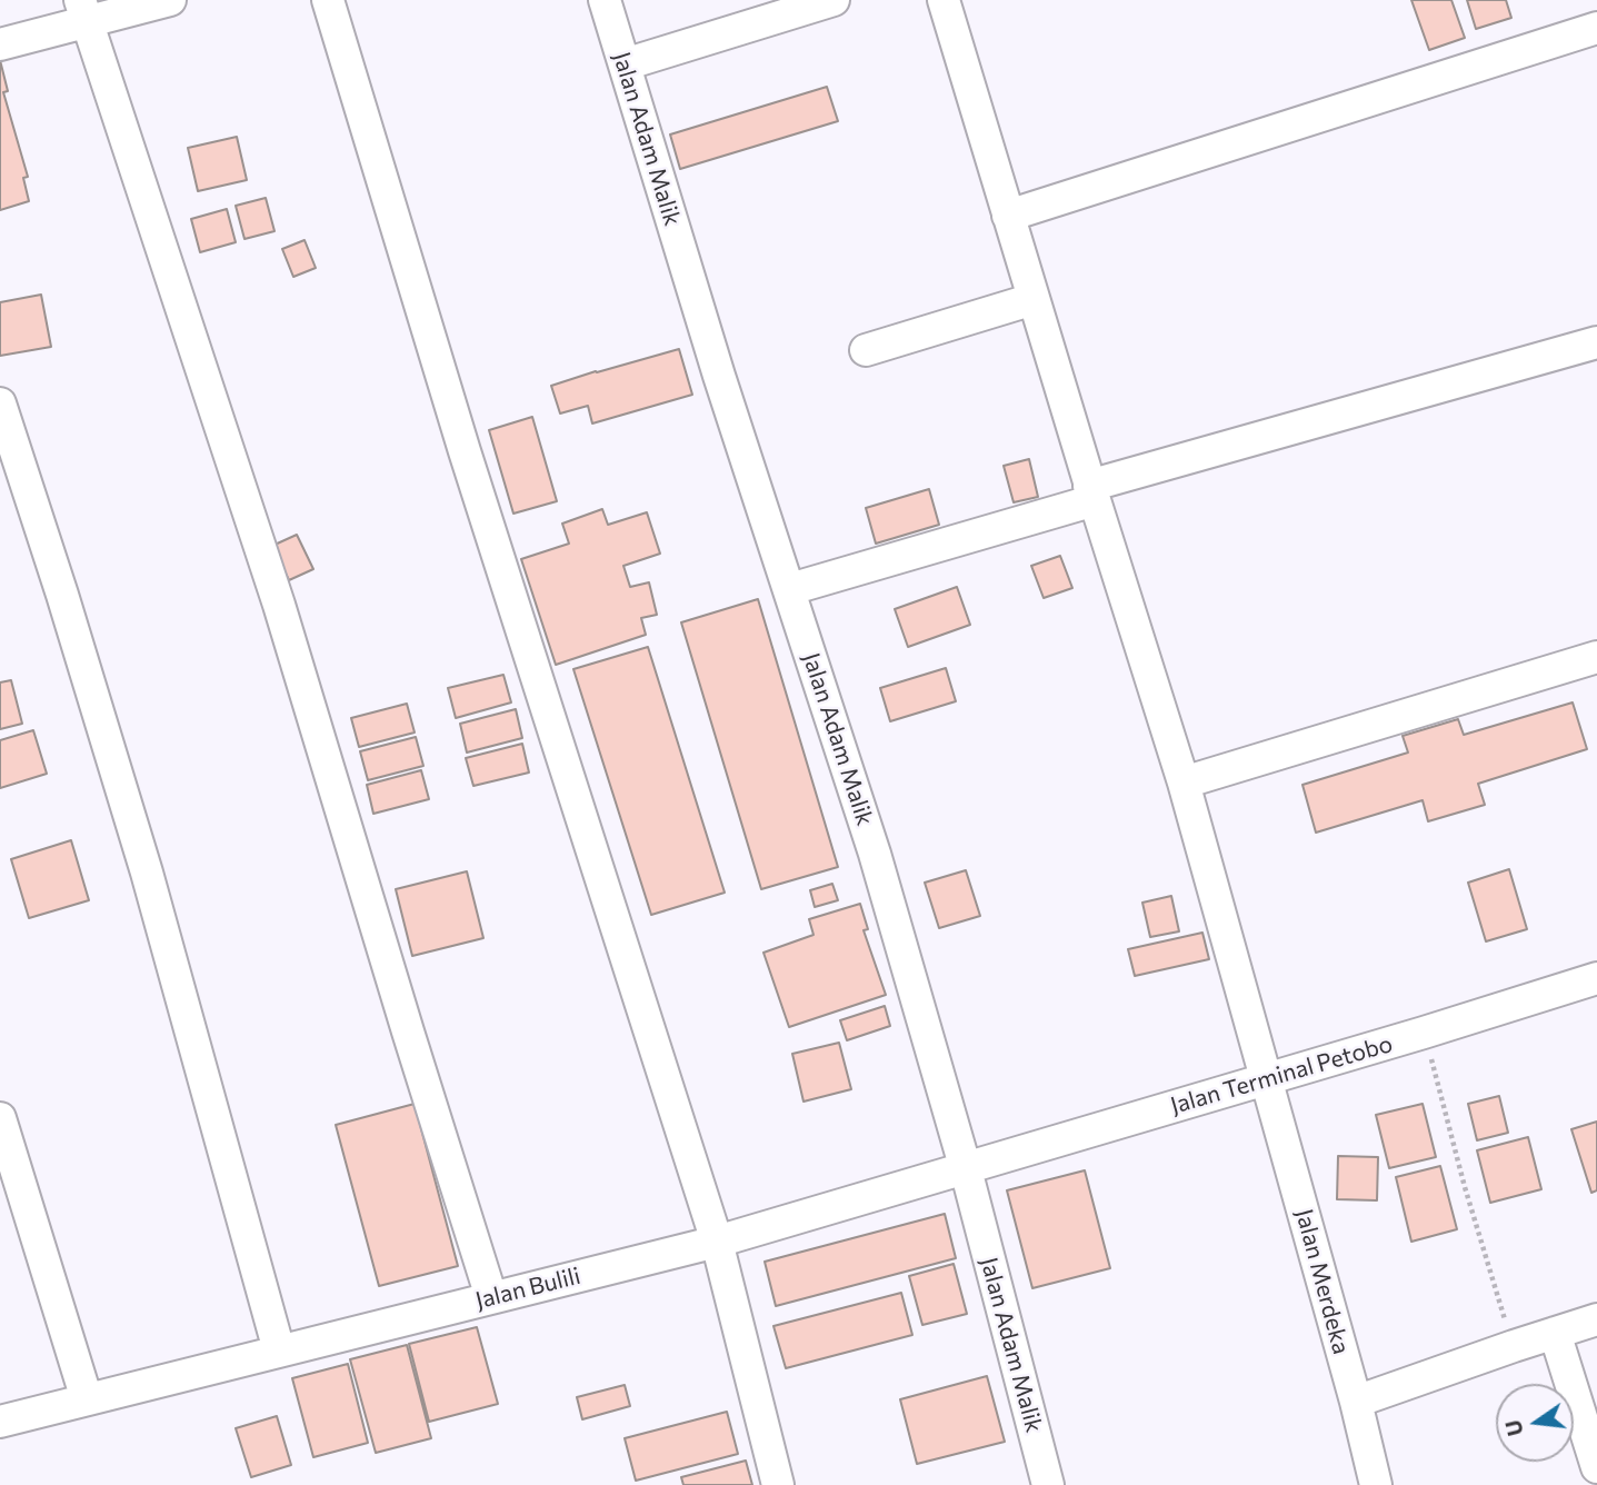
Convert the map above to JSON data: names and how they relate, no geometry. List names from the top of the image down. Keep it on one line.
{"streets":{"street":["Jalan Adam Malik","Jalan Terminal Petobo","Jalan Merdeka","Jalan Bulili"]},"crossings":[["Jalan Adam Malik","Jalan Terminal Petobo"],["Jalan Adam Malik","Jalan Bulili"],["Jalan Terminal Petobo","Jalan Merdeka"],["Jalan Terminal Petobo","Jalan Bulili"]],"north":"left"}
